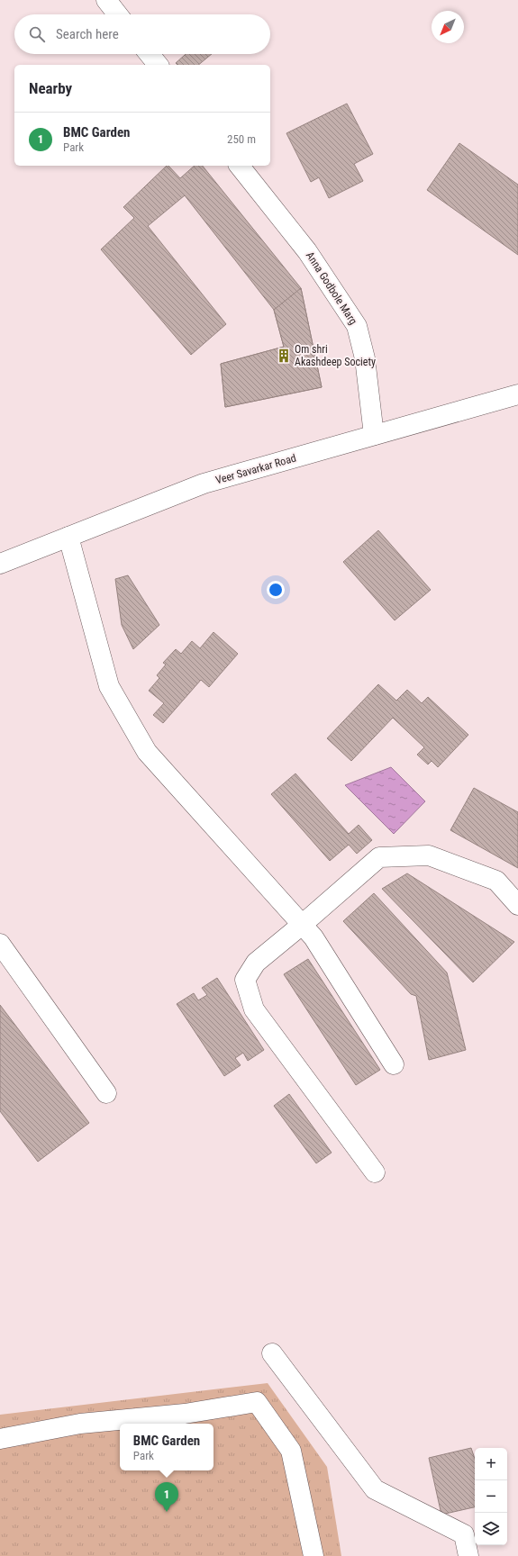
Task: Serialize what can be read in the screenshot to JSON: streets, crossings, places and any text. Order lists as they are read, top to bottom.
{
  "streets": {
    "street": ["Anna Godbole Marg", "Veer Savarkar Road"]
  },
  "crossings": [
    ["Anna Godbole Marg", "Veer Savarkar Road"]
  ],
  "places": {
    "building": ["Om shri Akashdeep Society"]
  },
  "north": "bottom left",
  "page": {
    "search": "Search here",
    "heading": "Nearby",
    "list": [
      {
        "mark": "1",
        "name": "BMC Garden",
        "note": "Park",
        "value": "250 m"
      }
    ],
    "popup": ["BMC Garden", "Park"],
    "map_buttons": ["+", "−"],
    "pins": "1"
  }
}
